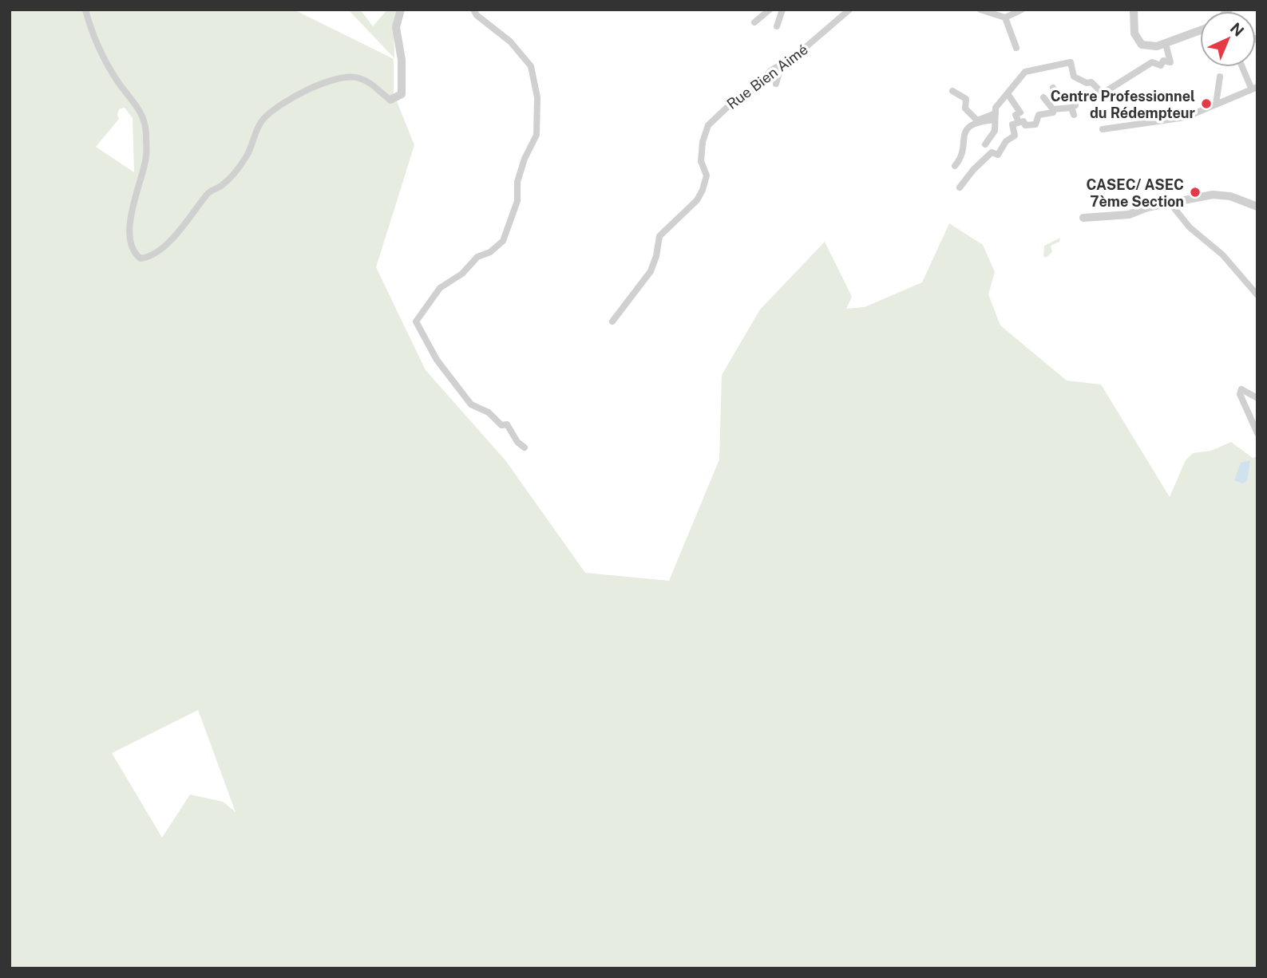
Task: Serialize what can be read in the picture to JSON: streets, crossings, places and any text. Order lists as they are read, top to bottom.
{
  "streets": {
    "street": ["Rue Bien Aimé"]
  },
  "places": ["Centre Professionnel du Rédempteur", "CASEC/ ASEC 7ème Section"],
  "north": "top right"
}
